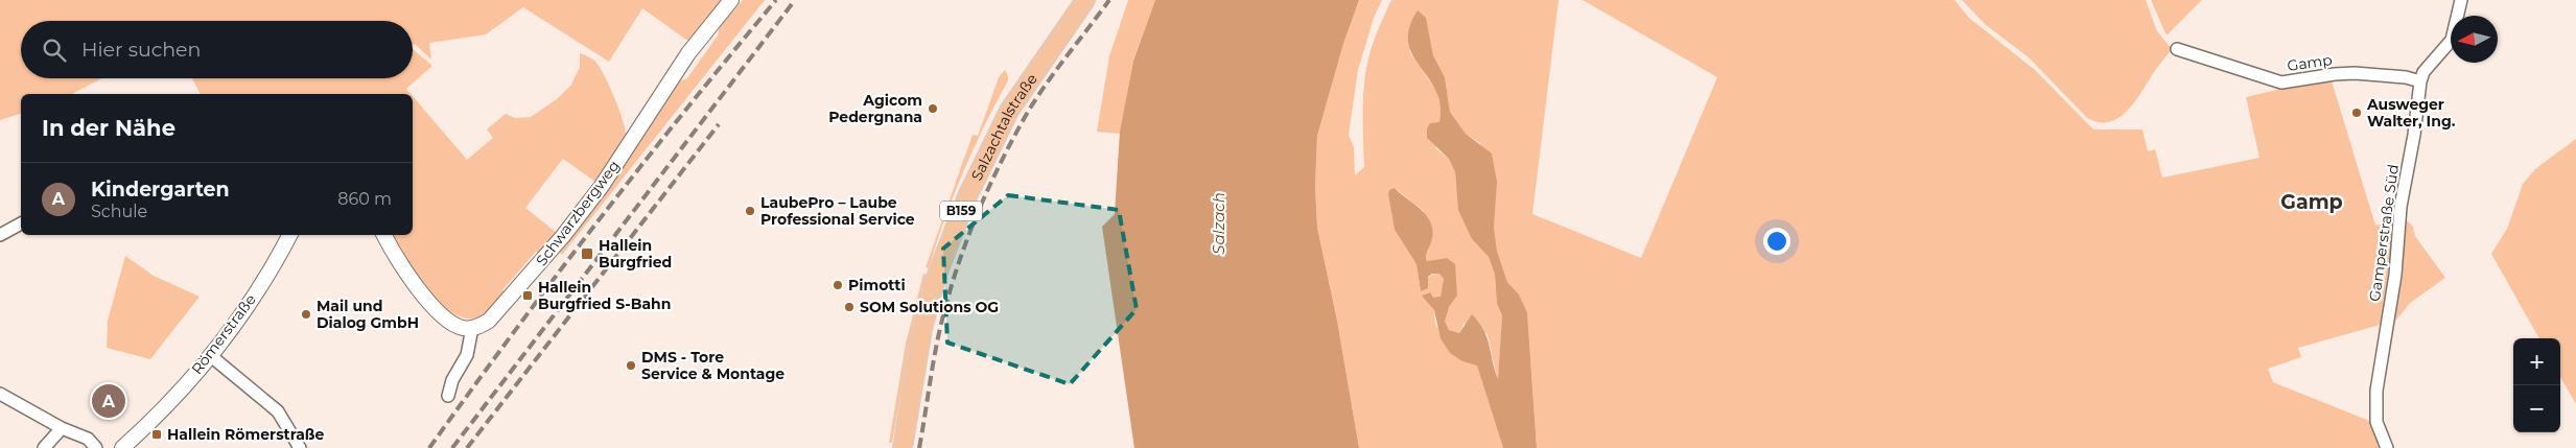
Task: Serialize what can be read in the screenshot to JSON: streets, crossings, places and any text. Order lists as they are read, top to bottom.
{
  "streets": {
    "main road": ["Salzachtalstraße", "B159"],
    "street": [
      "Gamp",
      "Schwarzbergweg",
      "Gamperstraße Süd",
      "Römerstraße"
    ]
  },
  "crossings": [
    ["Gamp", "Gamperstraße Süd"]
  ],
  "districts": ["Gamp"],
  "water": ["Salzach"],
  "places": {
    "other": [
      "Agicom Pedergnana",
      "Ausweger Walter, Ing.",
      "LaubePro – Laube Professional Service",
      "Pimotti",
      "SOM Solutions OG",
      "Mail und Dialog GmbH",
      "DMS - Tore Service & Montage"
    ],
    "transit": ["Hallein Burgfried", "Hallein Burgfried S-Bahn", "Hallein Römerstraße"]
  },
  "north": "left",
  "page": {
    "search": "Hier suchen",
    "heading": "In der Nähe",
    "list": [
      {
        "mark": "A",
        "name": "Kindergarten",
        "note": "Schule",
        "value": "860 m"
      }
    ],
    "map_buttons": ["+", "−"],
    "pins": "A"
  }
}
